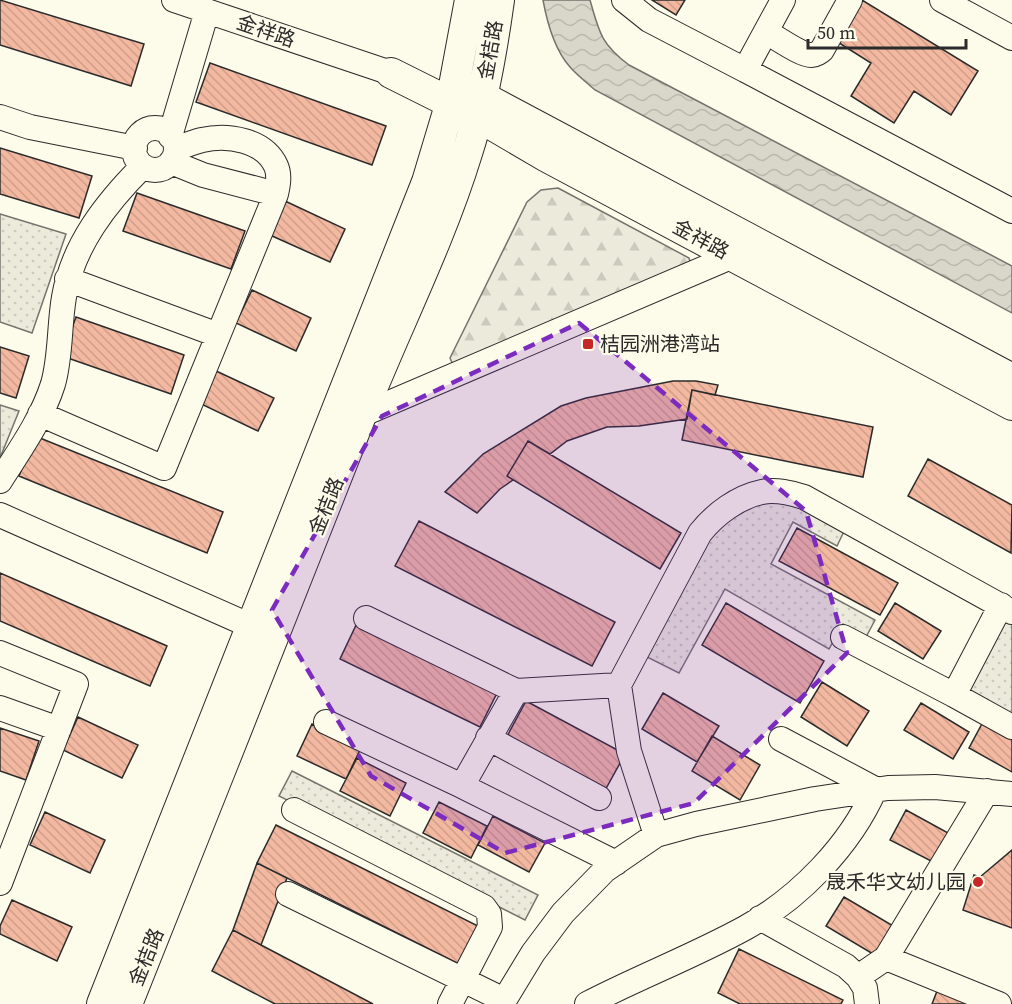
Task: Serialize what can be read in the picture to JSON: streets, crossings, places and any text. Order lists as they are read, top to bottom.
{
  "streets": {
    "main road": ["金祥路", "金桔路"]
  },
  "crossings": [
    ["金祥路", "金桔路"]
  ],
  "places": {
    "transit": ["桔园洲港湾站"],
    "other": ["晟禾华文幼儿园"]
  },
  "scale_bar": "50 m"
}
